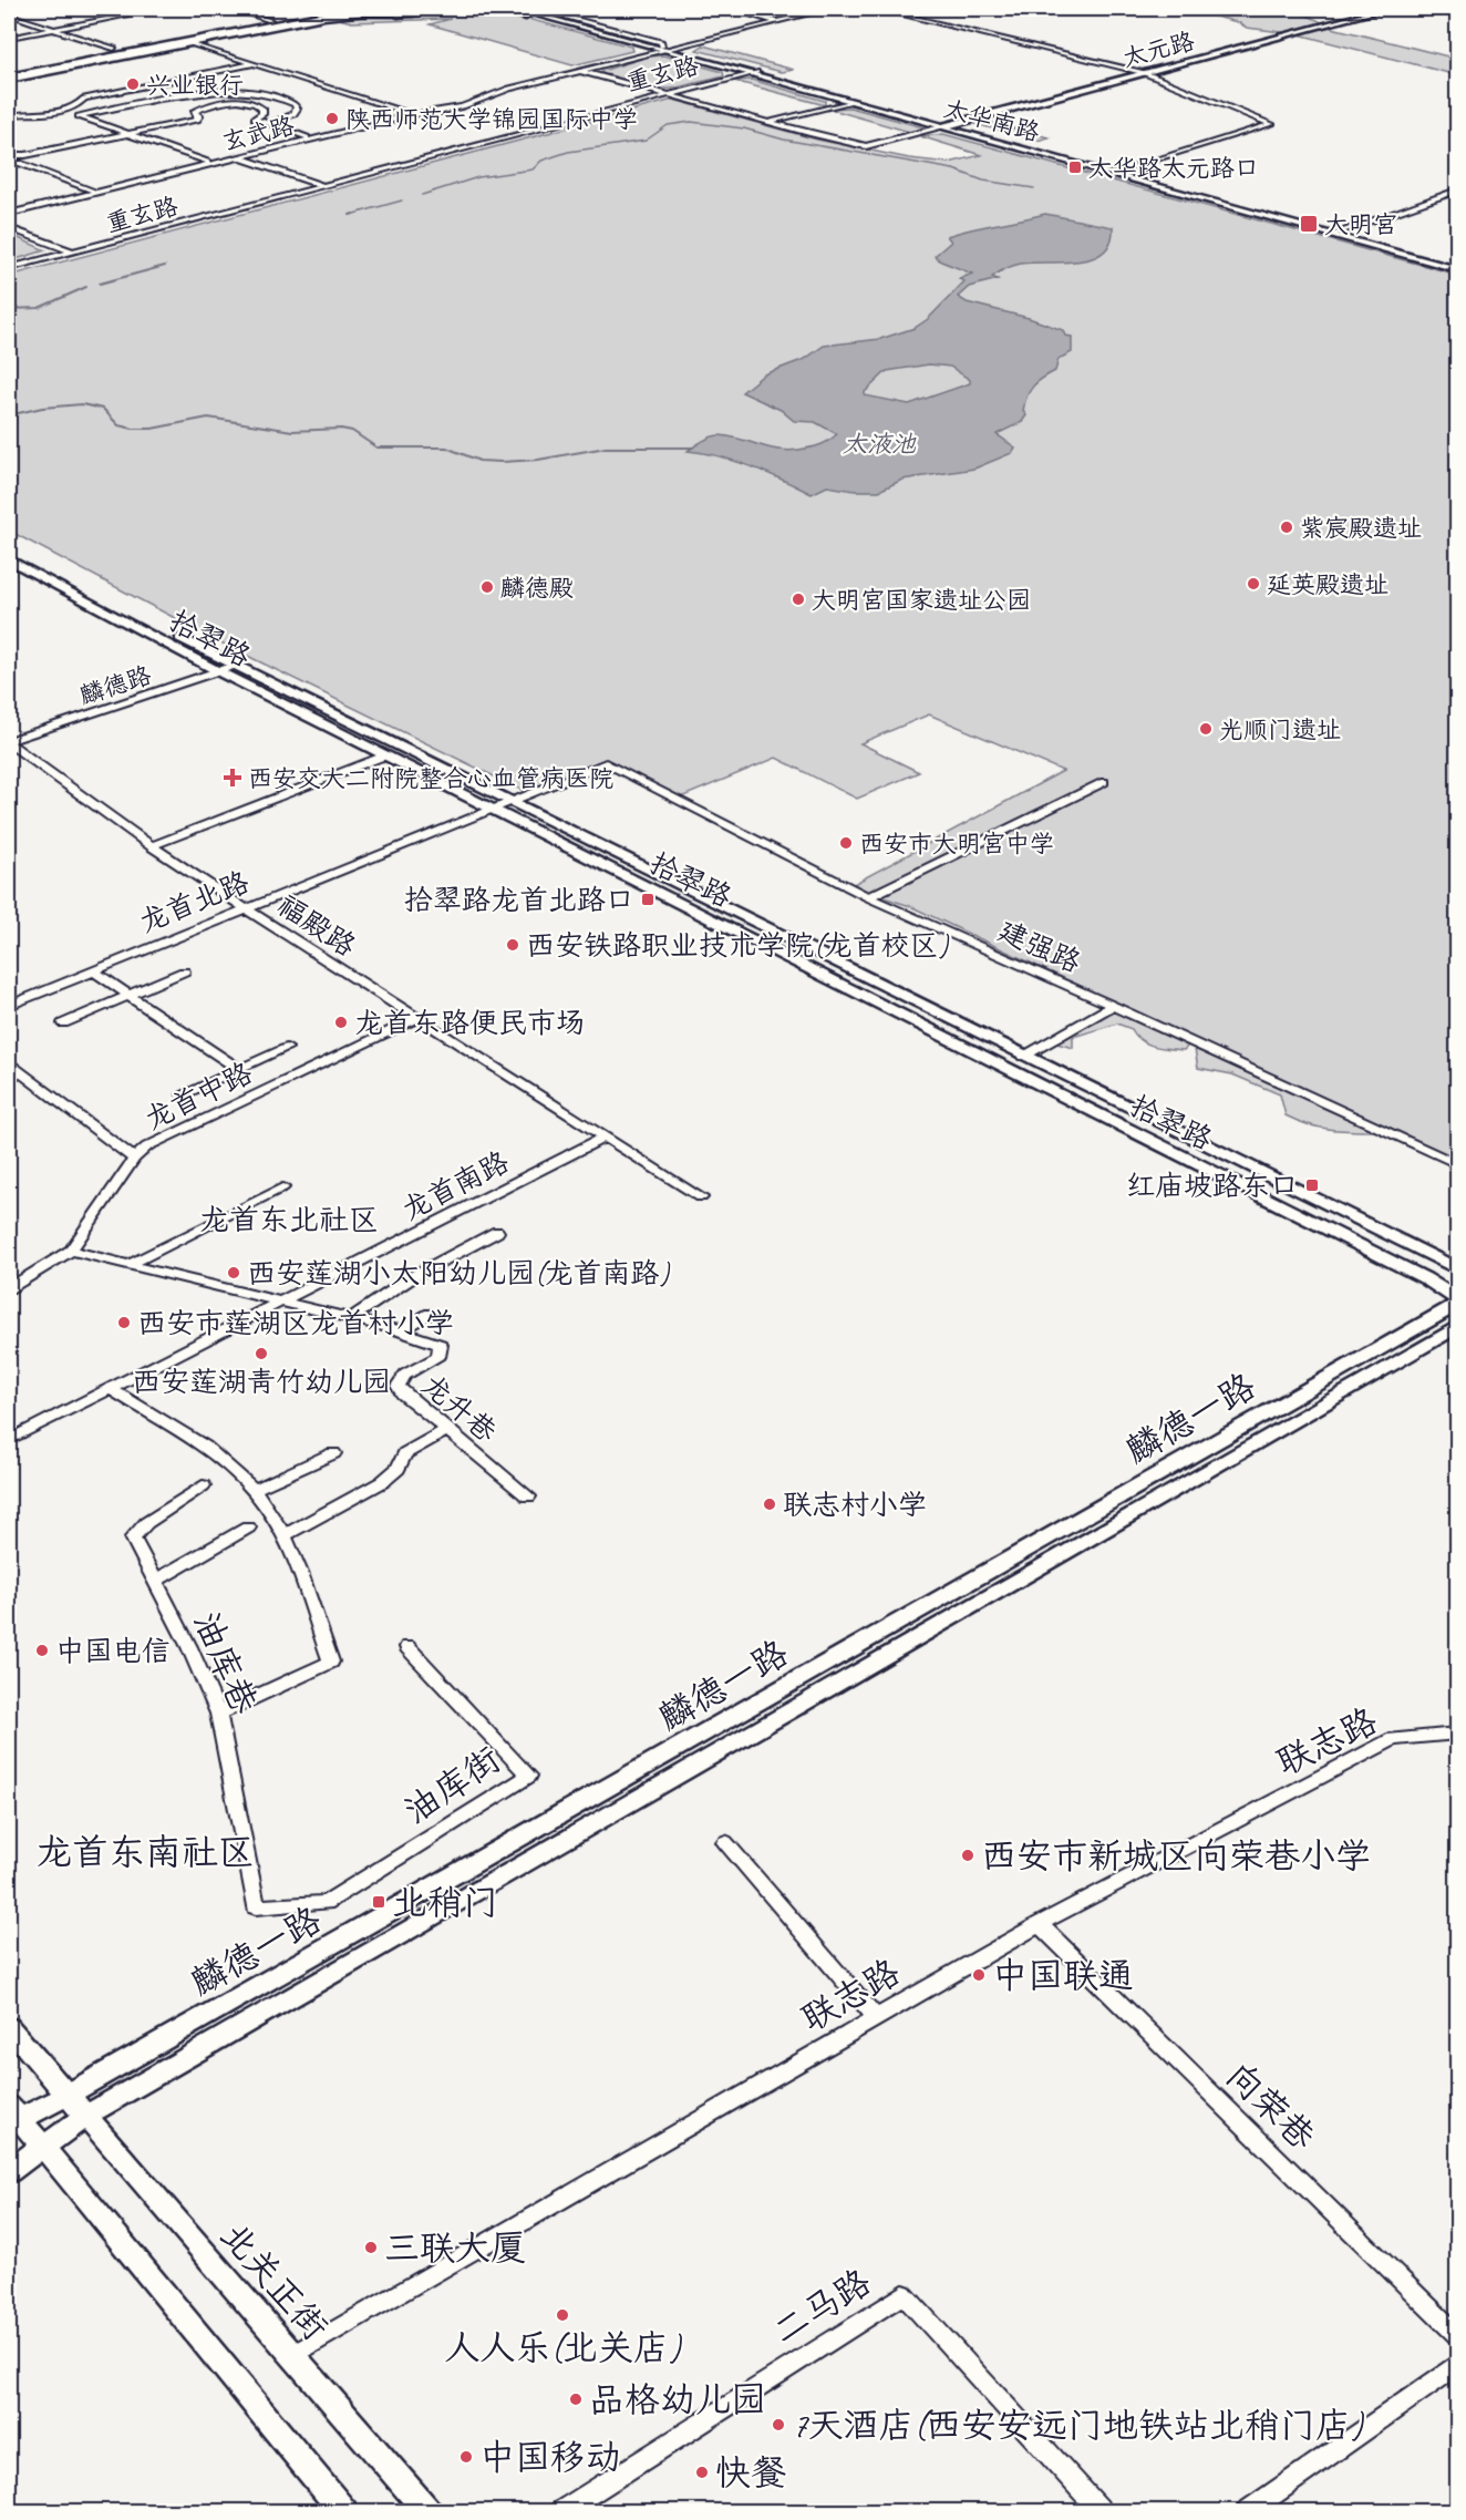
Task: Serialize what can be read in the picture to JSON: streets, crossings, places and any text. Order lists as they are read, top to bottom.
{
  "streets": {
    "main road": [
      "太元路",
      "太华南路",
      "拾翠路",
      "麟德一路",
      "北关正街"
    ],
    "street": [
      "重玄路",
      "玄武路",
      "麟德路",
      "龙首北路",
      "福殿路",
      "建强路",
      "龙首中路",
      "龙首南路",
      "龙升巷",
      "油库巷",
      "联志路",
      "油库街",
      "向荣巷",
      "二马路"
    ]
  },
  "crossings": [
    ["太元路", "太华南路"],
    ["重玄路", "太华南路"],
    ["太华南路", "玄武路"],
    ["拾翠路", "麟德路"],
    ["拾翠路", "龙首北路"],
    ["麟德路", "福殿路"],
    ["龙首北路", "福殿路"],
    ["龙首北路", "建强路"],
    ["福殿路", "龙首中路"],
    ["福殿路", "龙首南路"],
    ["龙首中路", "龙升巷"],
    ["龙首南路", "龙升巷"],
    ["麟德一路", "北关正街"],
    ["油库巷", "油库街"],
    ["联志路", "向荣巷"],
    ["联志路", "北关正街"]
  ],
  "districts": ["龙首东北社区", "龙首东南社区"],
  "water": ["太液池"],
  "places": {
    "other": [
      "兴业银行",
      "陕西师范大学锦园国际中学",
      "紫宸殿遗址",
      "延英殿遗址",
      "麟德殿",
      "大明宫国家遗址公园",
      "光顺门遗址",
      "西安市大明宫中学",
      "西安铁路职业技术学院(龙首校区)",
      "龙首东路便民市场",
      "西安莲湖小太阳幼儿园(龙首南路)",
      "西安市莲湖区龙首村小学",
      "西安莲湖青竹幼儿园",
      "联志村小学",
      "中国电信",
      "西安市新城区向荣巷小学",
      "中国联通",
      "三联大厦",
      "人人乐(北关店)",
      "品格幼儿园",
      "7天酒店(西安安远门地铁站北稍门店)",
      "中国移动",
      "快餐"
    ],
    "transit": [
      "太华路太元路口",
      "大明宫",
      "拾翠路龙首北路口",
      "红庙坡路东口",
      "北稍门"
    ],
    "health": ["西安交大二附院整合心血管病医院"]
  }
}
